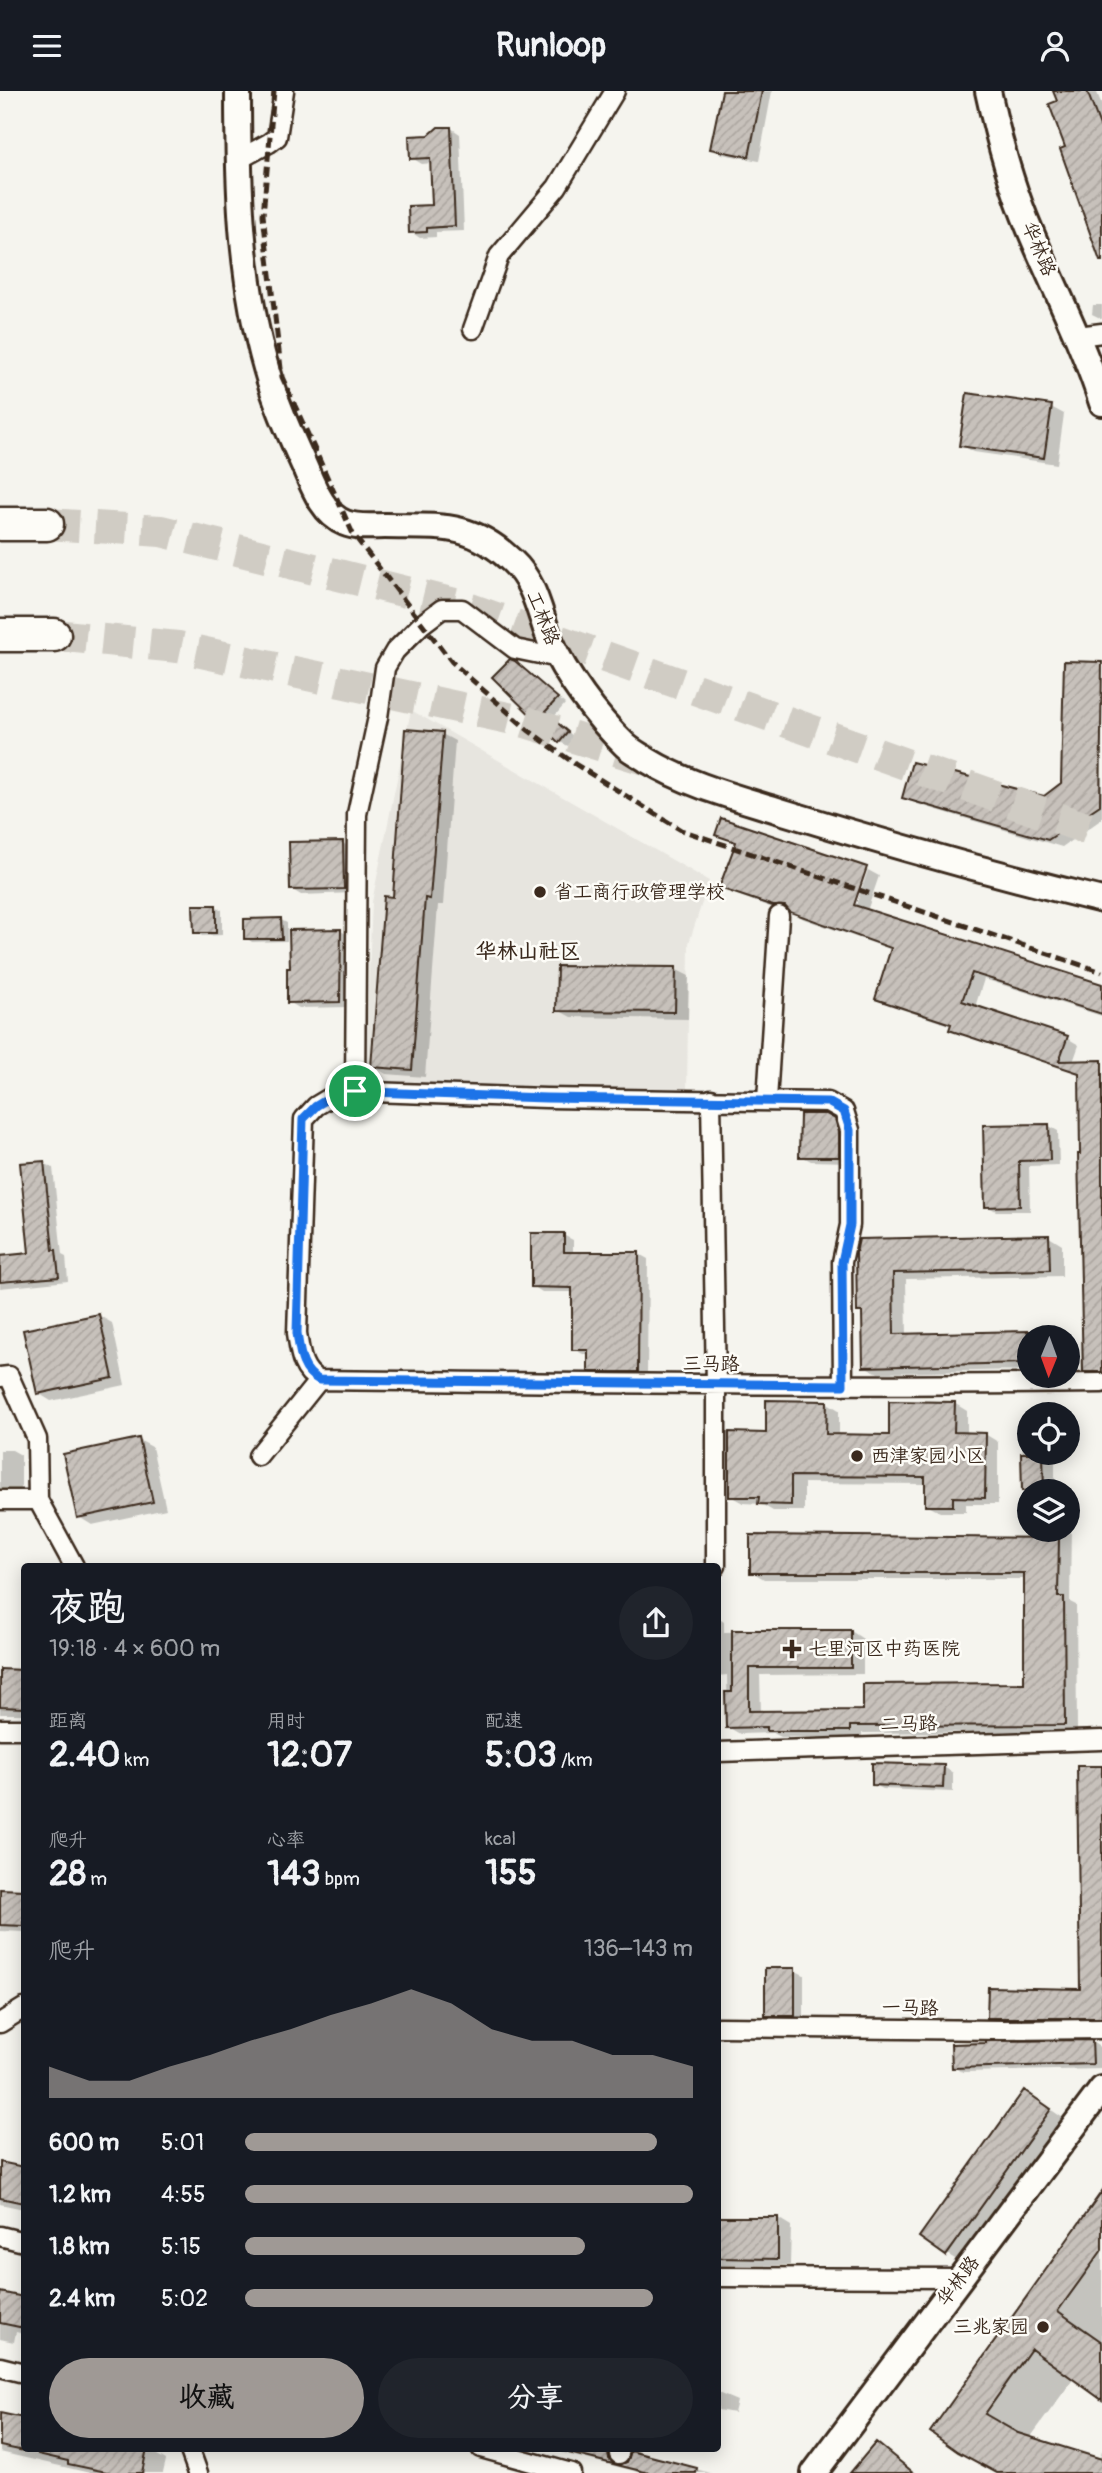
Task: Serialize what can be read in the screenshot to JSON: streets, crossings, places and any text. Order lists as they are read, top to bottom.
{
  "streets": {
    "street": [
      "华林路",
      "工林路",
      "三马路",
      "二马路",
      "一马路"
    ]
  },
  "districts": ["华林山社区"],
  "places": {
    "other": ["省工商行政管理学校", "西津家园小区", "三兆家园"],
    "health": ["七里河区中药医院"]
  },
  "north": "bottom",
  "page": {
    "header": "Runloop",
    "heading": ["夜跑", "19:18 · 4 × 600 m"],
    "stats": [
      ["距离", "2.40 km"],
      ["用时", "12:07"],
      ["配速", "5:03 /km"],
      ["爬升", "28 m"],
      ["心率", "143 bpm"],
      ["kcal", "155"]
    ],
    "chart": ["爬升", "136–143 m"],
    "list": [
      {
        "name": "600 m",
        "note": "5:01"
      },
      {
        "name": "1.2 km",
        "note": "4:55"
      },
      {
        "name": "1.8 km",
        "note": "5:15"
      },
      {
        "name": "2.4 km",
        "note": "5:02"
      }
    ],
    "buttons": ["收藏", "分享"]
  }
}
